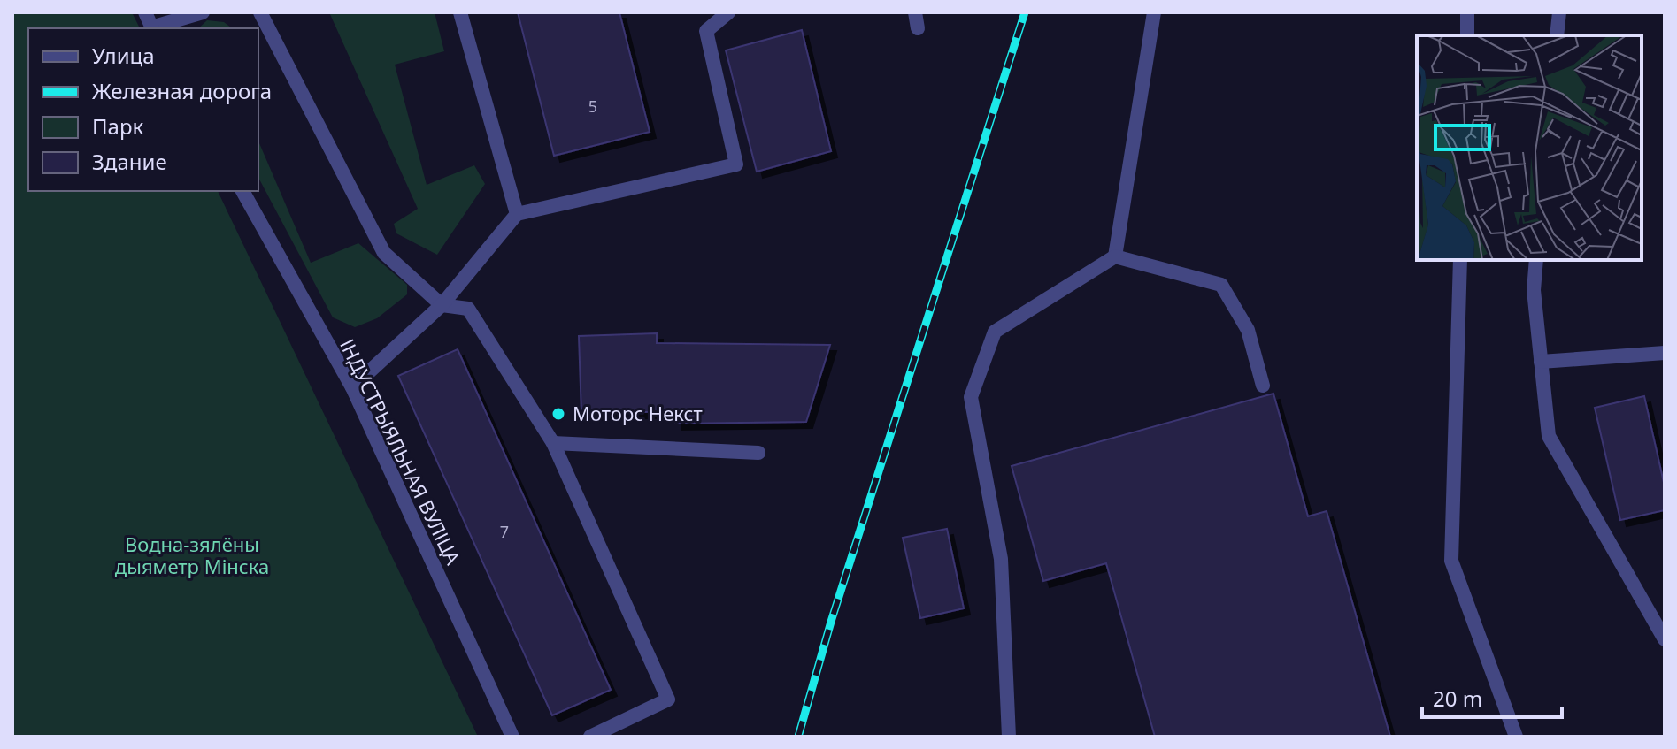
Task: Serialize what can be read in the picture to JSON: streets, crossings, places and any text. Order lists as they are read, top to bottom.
{
  "streets": {
    "street": ["ІНДУСТРЫЯЛЬНАЯ ВУЛІЦА"]
  },
  "parks": ["Водна-зялёны дыяметр Мінска"],
  "places": ["Моторс Некст"],
  "house_numbers": ["5", "7"],
  "legend": [
    "Улица",
    "Железная дорога",
    "Парк",
    "Здание"
  ],
  "scale_bar": "20 m"
}
